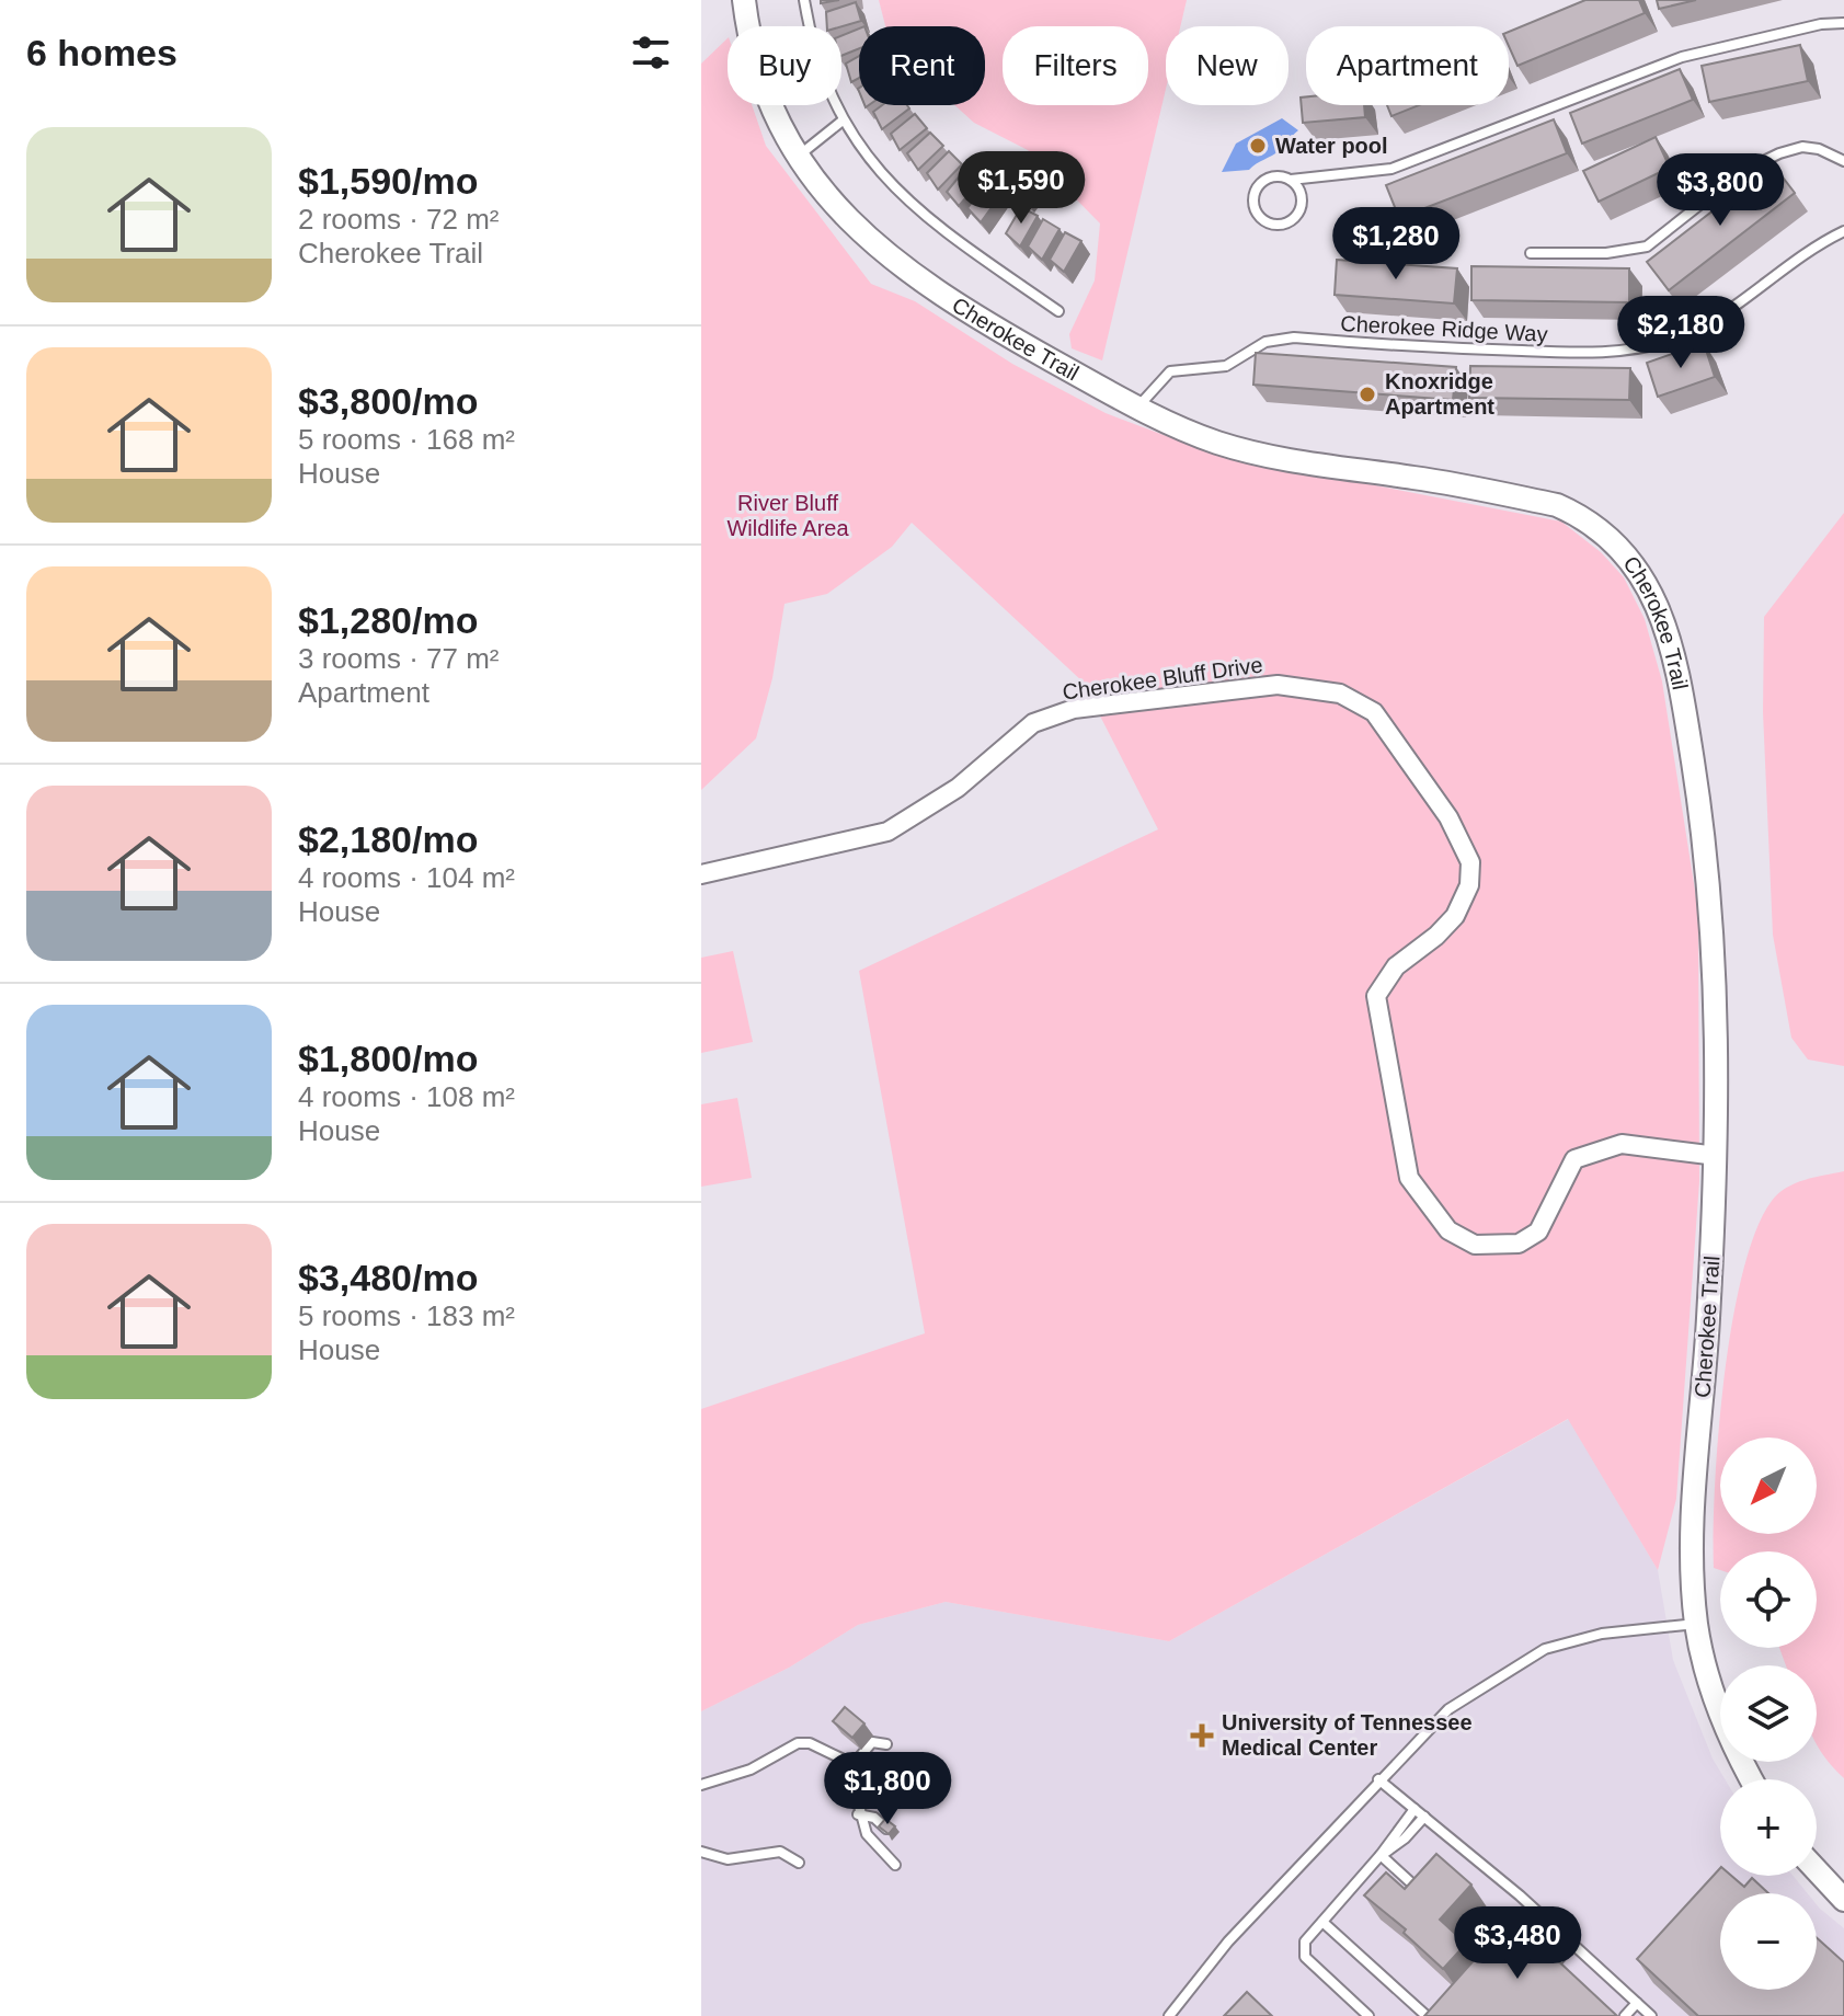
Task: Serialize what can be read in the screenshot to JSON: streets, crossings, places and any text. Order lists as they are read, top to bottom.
{
  "streets": {
    "street": ["Cherokee Trail", "Cherokee Bluff Drive"],
    "lane": ["Cherokee Ridge Way"]
  },
  "crossings": [
    ["Cherokee Ridge Way", "Cherokee Trail"],
    ["Cherokee Trail", "Cherokee Bluff Drive"]
  ],
  "parks": ["River Bluff Wildlife Area"],
  "places": {
    "other": ["Water pool", "Knoxridge Apartment"],
    "health": ["University of Tennessee Medical Center"]
  },
  "north": "bottom left",
  "page": {
    "heading": "6 homes",
    "chip": [
      "Buy",
      "Rent",
      "Filters",
      "New",
      "Apartment"
    ],
    "list": [
      {
        "name": "$1,590/mo",
        "note": "2 rooms · 72 m² · Cherokee Trail"
      },
      {
        "name": "$3,800/mo",
        "note": "5 rooms · 168 m² · House"
      },
      {
        "name": "$1,280/mo",
        "note": "3 rooms · 77 m² · Apartment"
      },
      {
        "name": "$2,180/mo",
        "note": "4 rooms · 104 m² · House"
      },
      {
        "name": "$1,800/mo",
        "note": "4 rooms · 108 m² · House"
      },
      {
        "name": "$3,480/mo",
        "note": "5 rooms · 183 m² · House"
      }
    ],
    "price": [
      "$1,590",
      "$3,800",
      "$1,280",
      "$2,180",
      "$1,800",
      "$3,480"
    ],
    "map_buttons": ["+", "−"]
  }
}
